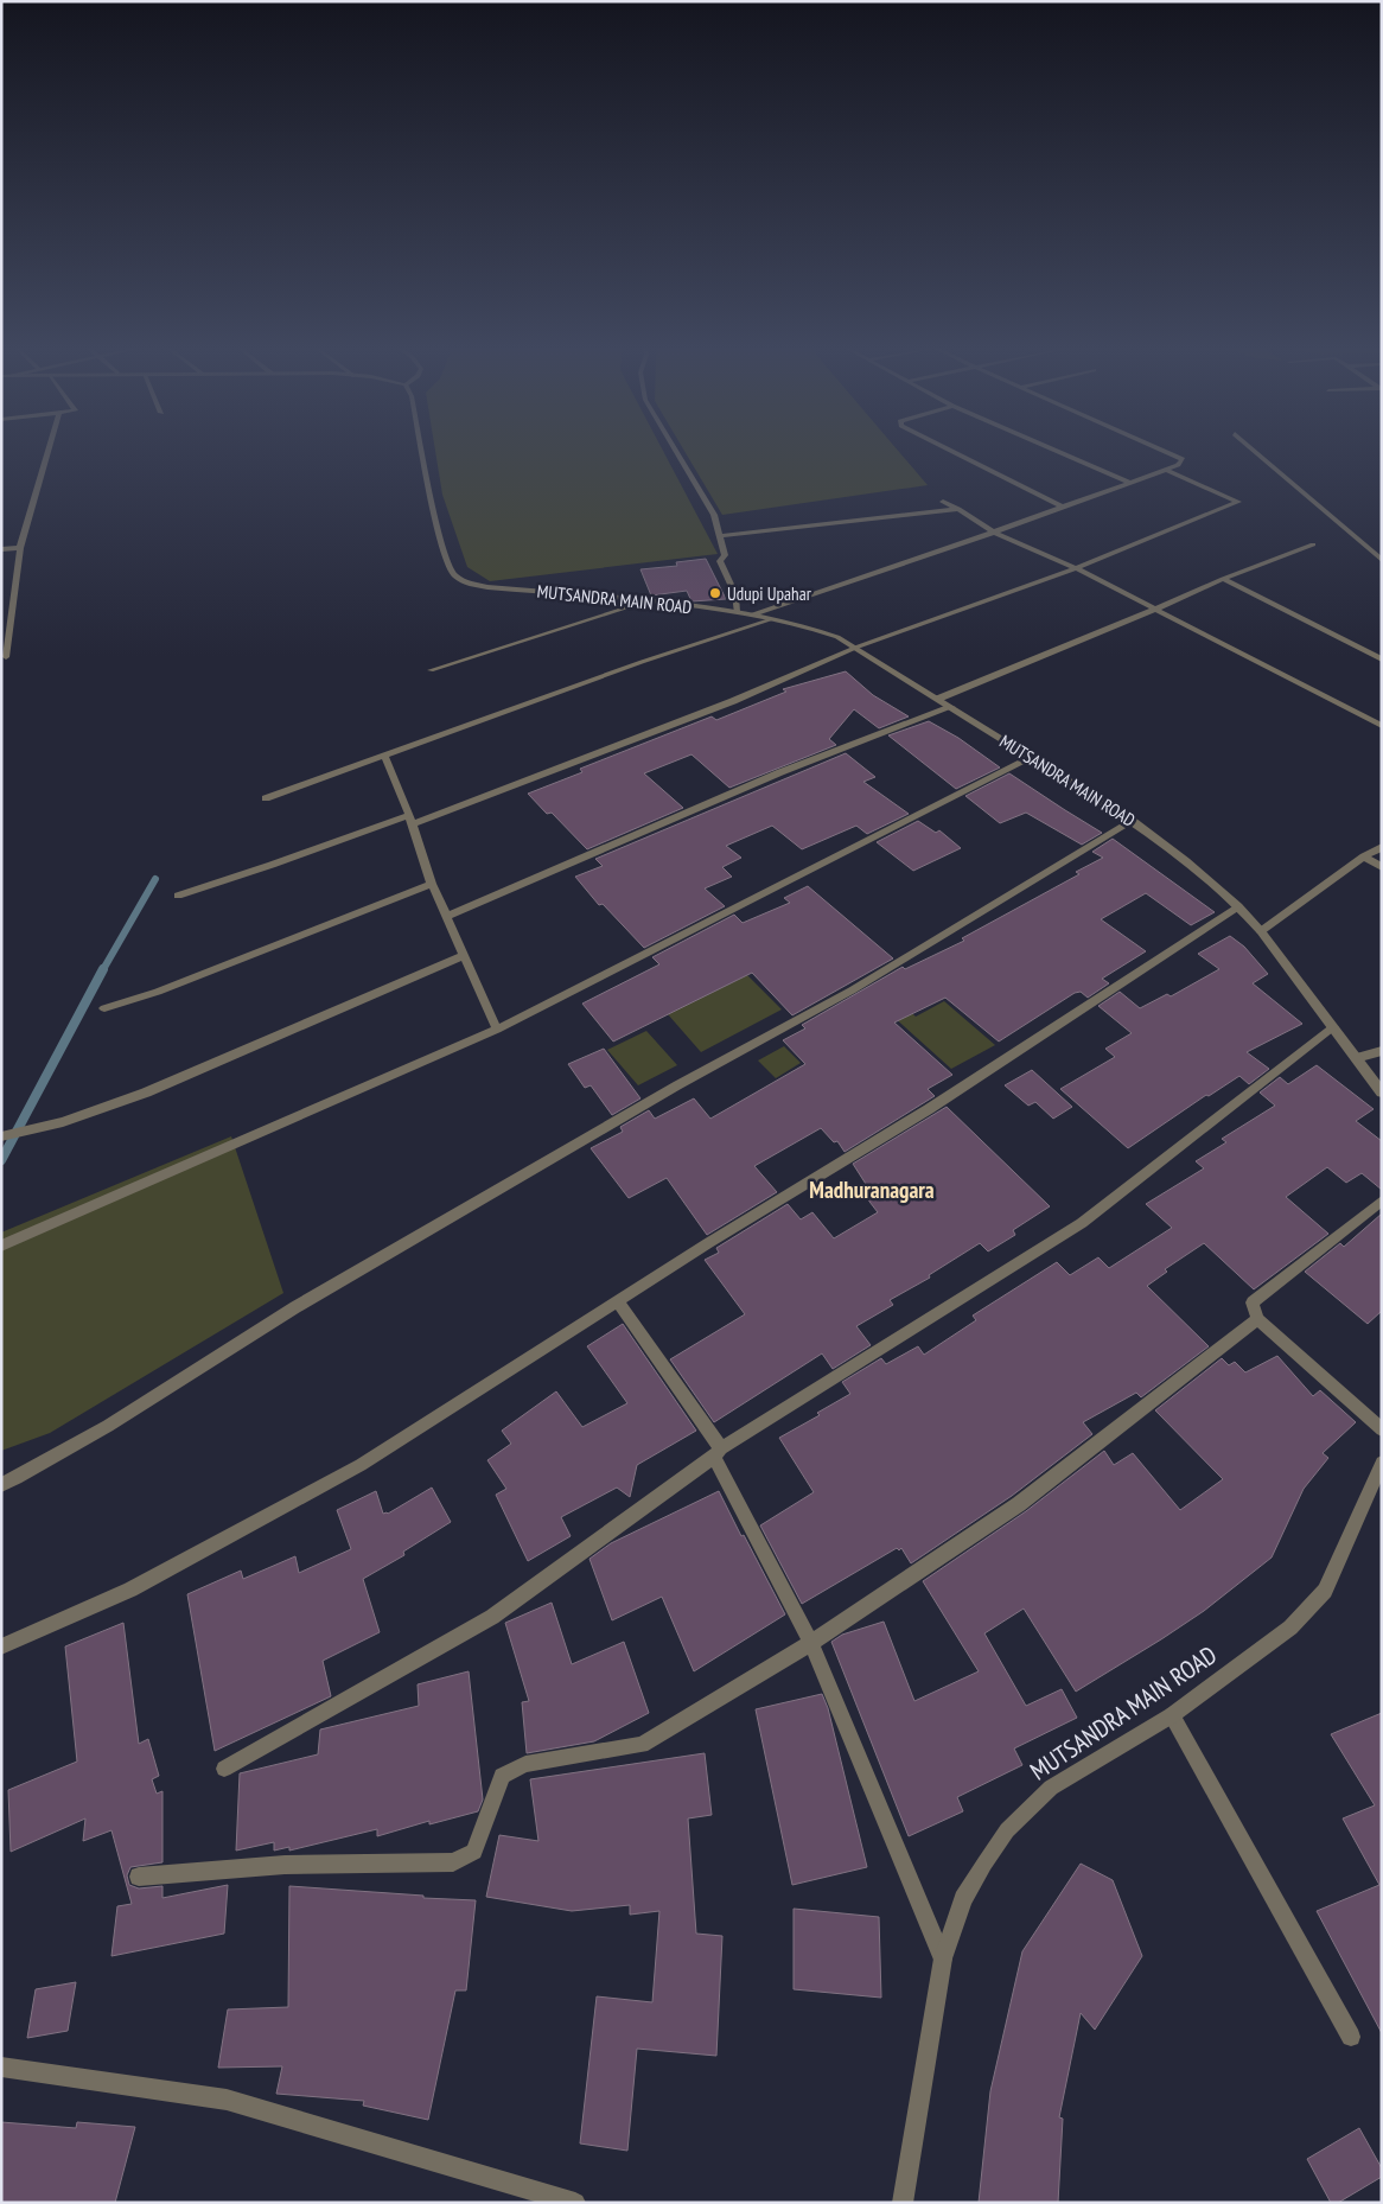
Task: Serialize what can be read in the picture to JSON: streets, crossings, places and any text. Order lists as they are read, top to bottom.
{
  "streets": {
    "street": ["MUTSANDRA MAIN ROAD"]
  },
  "districts": ["Madhuranagara"],
  "places": ["Udupi Upahar"]
}
